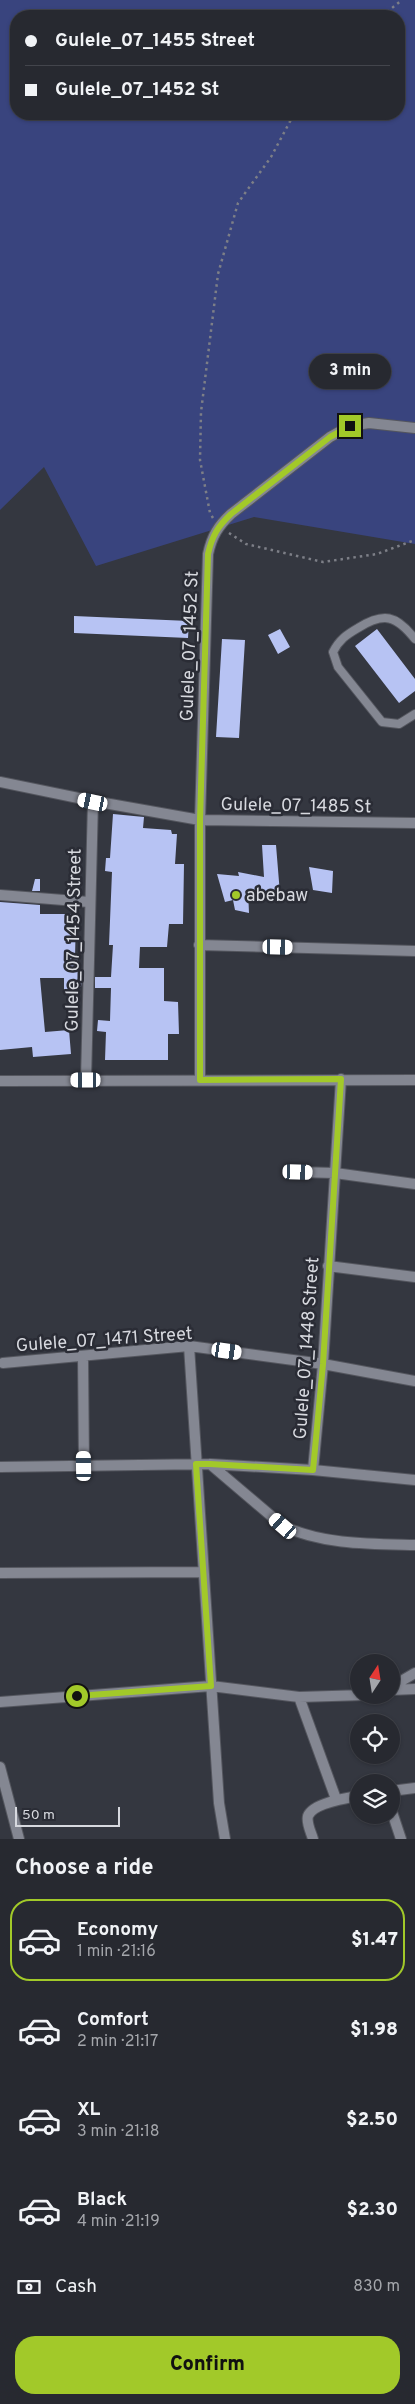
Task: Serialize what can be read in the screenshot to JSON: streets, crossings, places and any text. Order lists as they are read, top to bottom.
{
  "streets": {
    "street": [
      "Gulele_07_1452 St",
      "Gulele_07_1485 St",
      "Gulele_07_1454 Street",
      "Gulele_07_1471 Street",
      "Gulele_07_1448 Street"
    ]
  },
  "crossings": [
    ["Gulele_07_1452 St", "Gulele_07_1485 St"],
    ["Gulele_07_1485 St", "Gulele_07_1454 Street"],
    ["Gulele_07_1471 Street", "Gulele_07_1448 Street"]
  ],
  "places": ["abebaw"],
  "scale_bar": "50 m",
  "north": "top",
  "page": {
    "banner": ["Gulele_07_1455 Street", "Gulele_07_1452 St"],
    "bubble": "3 min",
    "scale": "50 m",
    "heading": "Choose a ride",
    "list": [
      {
        "name": "Economy",
        "note": "1 min · 21:16",
        "value": "$1.47"
      },
      {
        "name": "Comfort",
        "note": "2 min · 21:17",
        "value": "$1.98"
      },
      {
        "name": "XL",
        "note": "3 min · 21:18",
        "value": "$2.50"
      },
      {
        "name": "Black",
        "note": "4 min · 21:19",
        "value": "$2.30"
      }
    ],
    "pay": ["Cash", "830 m"],
    "buttons": "Confirm"
  }
}
